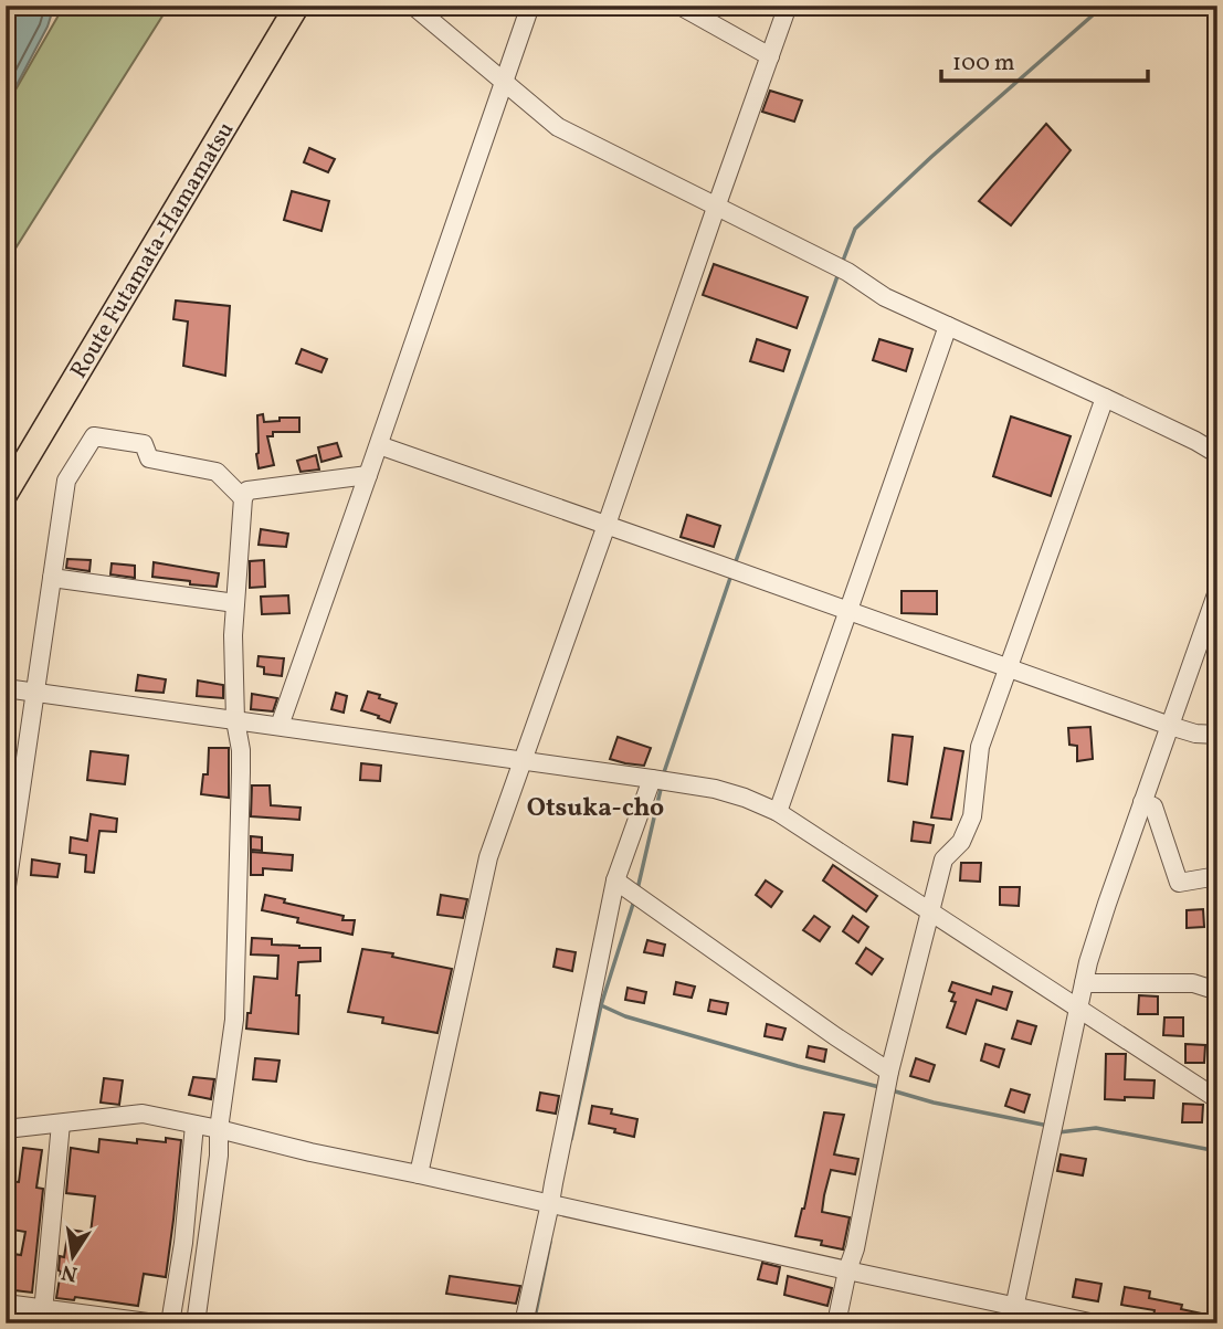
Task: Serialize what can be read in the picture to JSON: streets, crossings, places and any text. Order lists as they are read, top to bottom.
{
  "streets": {
    "main road": ["Route Futamata-Hamamatsu"]
  },
  "districts": ["Otsuka-cho"],
  "scale_bar": "100 m",
  "north": "bottom"
}
